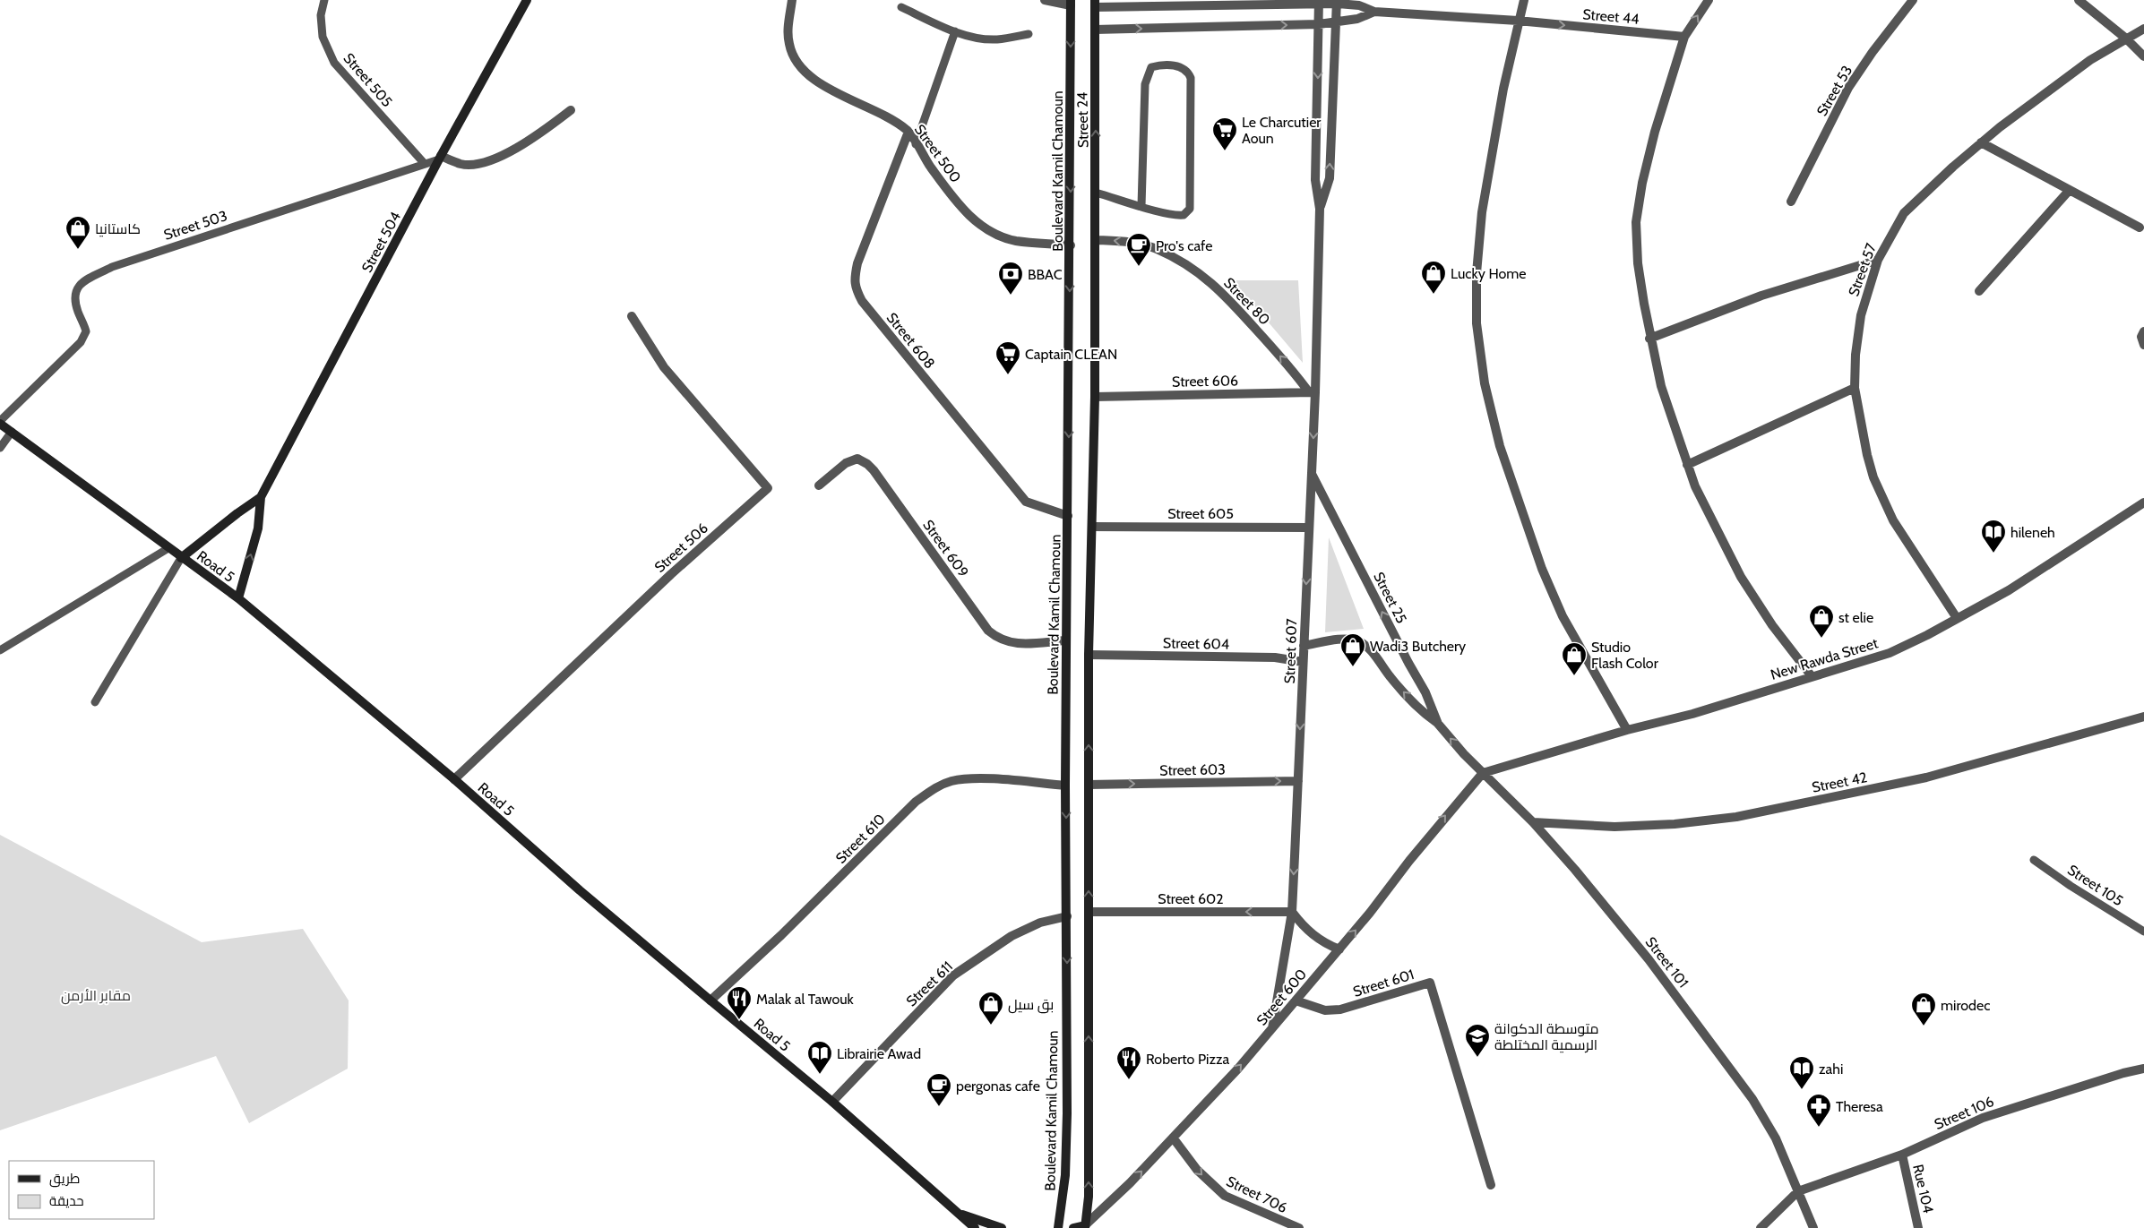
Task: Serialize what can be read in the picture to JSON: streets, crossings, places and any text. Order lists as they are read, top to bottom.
{
  "streets": {
    "main road": [
      "Street 24",
      "Boulevard Kamil Chamoun",
      "Street 504",
      "Road 5"
    ],
    "street": [
      "Street 44",
      "Street 53",
      "Street 500",
      "Street 57",
      "Street 80",
      "Street 608",
      "Street 606",
      "Street 605",
      "Street 506",
      "Street 609",
      "Street 25",
      "Street 604",
      "Street 607",
      "New Rawda Street",
      "Street 603",
      "Street 42",
      "Street 610",
      "Street 602",
      "Street 101",
      "Street 601",
      "Street 611",
      "Street 600",
      "Street 106",
      "Rue 104",
      "Street 706"
    ],
    "lane": ["Street 505", "Street 503", "Street 105"]
  },
  "crossings": [
    ["Street 505", "Street 503"],
    ["Street 24", "Street 80"],
    ["Street 500", "Boulevard Kamil Chamoun"],
    ["Street 500", "Street 608"],
    ["Boulevard Kamil Chamoun", "Street 608"],
    ["Boulevard Kamil Chamoun", "Street 609"],
    ["Boulevard Kamil Chamoun", "Street 610"],
    ["Boulevard Kamil Chamoun", "Street 611"],
    ["Street 503", "Street 504"],
    ["Street 503", "Road 5"],
    ["Street 504", "Road 5"],
    ["Street 57", "New Rawda Street"],
    ["Street 80", "Street 606"],
    ["Street 80", "Street 607"],
    ["Street 606", "Street 607"],
    ["Street 605", "Street 607"],
    ["Street 506", "Road 5"],
    ["Road 5", "Street 610"],
    ["Road 5", "Street 611"],
    ["Street 25", "Street 607"],
    ["Street 25", "New Rawda Street"],
    ["Street 25", "Street 101"],
    ["Street 25", "Street 600"],
    ["Street 604", "Street 607"],
    ["Street 607", "Street 603"],
    ["Street 607", "Street 602"],
    ["Street 607", "Street 600"],
    ["New Rawda Street", "Street 101"],
    ["New Rawda Street", "Street 600"],
    ["Street 42", "Street 101"],
    ["Street 101", "Street 600"],
    ["Street 101", "Street 106"],
    ["Street 601", "Street 600"],
    ["Street 600", "Street 706"],
    ["Street 106", "Rue 104"]
  ],
  "one_way": [
    "Street 44",
    "Street 24",
    "Street 80",
    "Street 25",
    "Street 607",
    "Street 603",
    "Street 602",
    "Street 600",
    "Street 706"
  ],
  "parks": ["مقابر الأرمن"],
  "places": {
    "supermarket": ["Le Charcutier Aoun", "Captain CLEAN"],
    "shop": [
      "كاستانيا",
      "Lucky Home",
      "st elie",
      "Wadi3 Butchery",
      "Studio Flash Color",
      "بق سيل",
      "mirodec"
    ],
    "cafe": ["Pro's cafe", "pergonas cafe"],
    "bank": ["BBAC"],
    "library": ["hileneh", "Librairie Awad", "zahi"],
    "restaurant": ["Malak al Tawouk", "Roberto Pizza"],
    "school or university": ["متوسطة الدكوانة الرسمية المختلطة"],
    "pharmacy": ["Theresa"]
  },
  "legend": ["طريق", "حديقة"]
}
